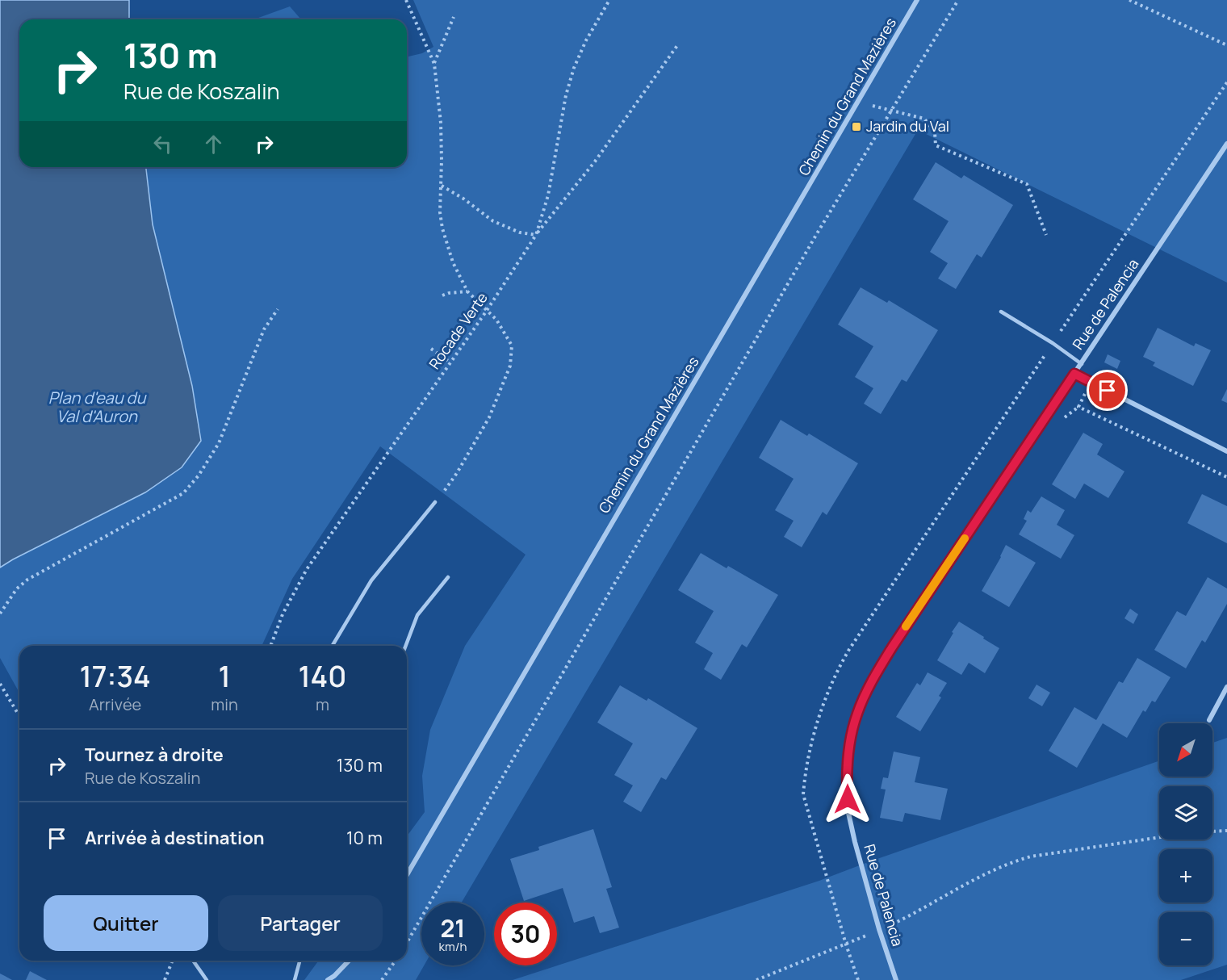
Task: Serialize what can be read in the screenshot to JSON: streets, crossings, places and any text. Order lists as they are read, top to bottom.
{
  "streets": {
    "street": ["Chemin du Grand Mazières", "Rue de Palencia"],
    "path": ["Rocade Verte"]
  },
  "water": ["Plan d'eau du Val d'Auron"],
  "places": {
    "transit": ["Jardin du Val"]
  },
  "north": "bottom left",
  "page": {
    "turn": ["130 m", "Rue de Koszalin"],
    "eta": [
      "17:34",
      "Arrivée",
      "1",
      "min",
      "140",
      "m"
    ],
    "map_buttons": ["+", "−"],
    "list": [
      {
        "name": "Tournez à droite",
        "note": "Rue de Koszalin",
        "value": "130 m"
      },
      {
        "name": "Arrivée à destination",
        "value": "10 m"
      }
    ],
    "buttons": ["Quitter", "Partager"],
    "speed": "21 km/h",
    "limit": "30"
  }
}
